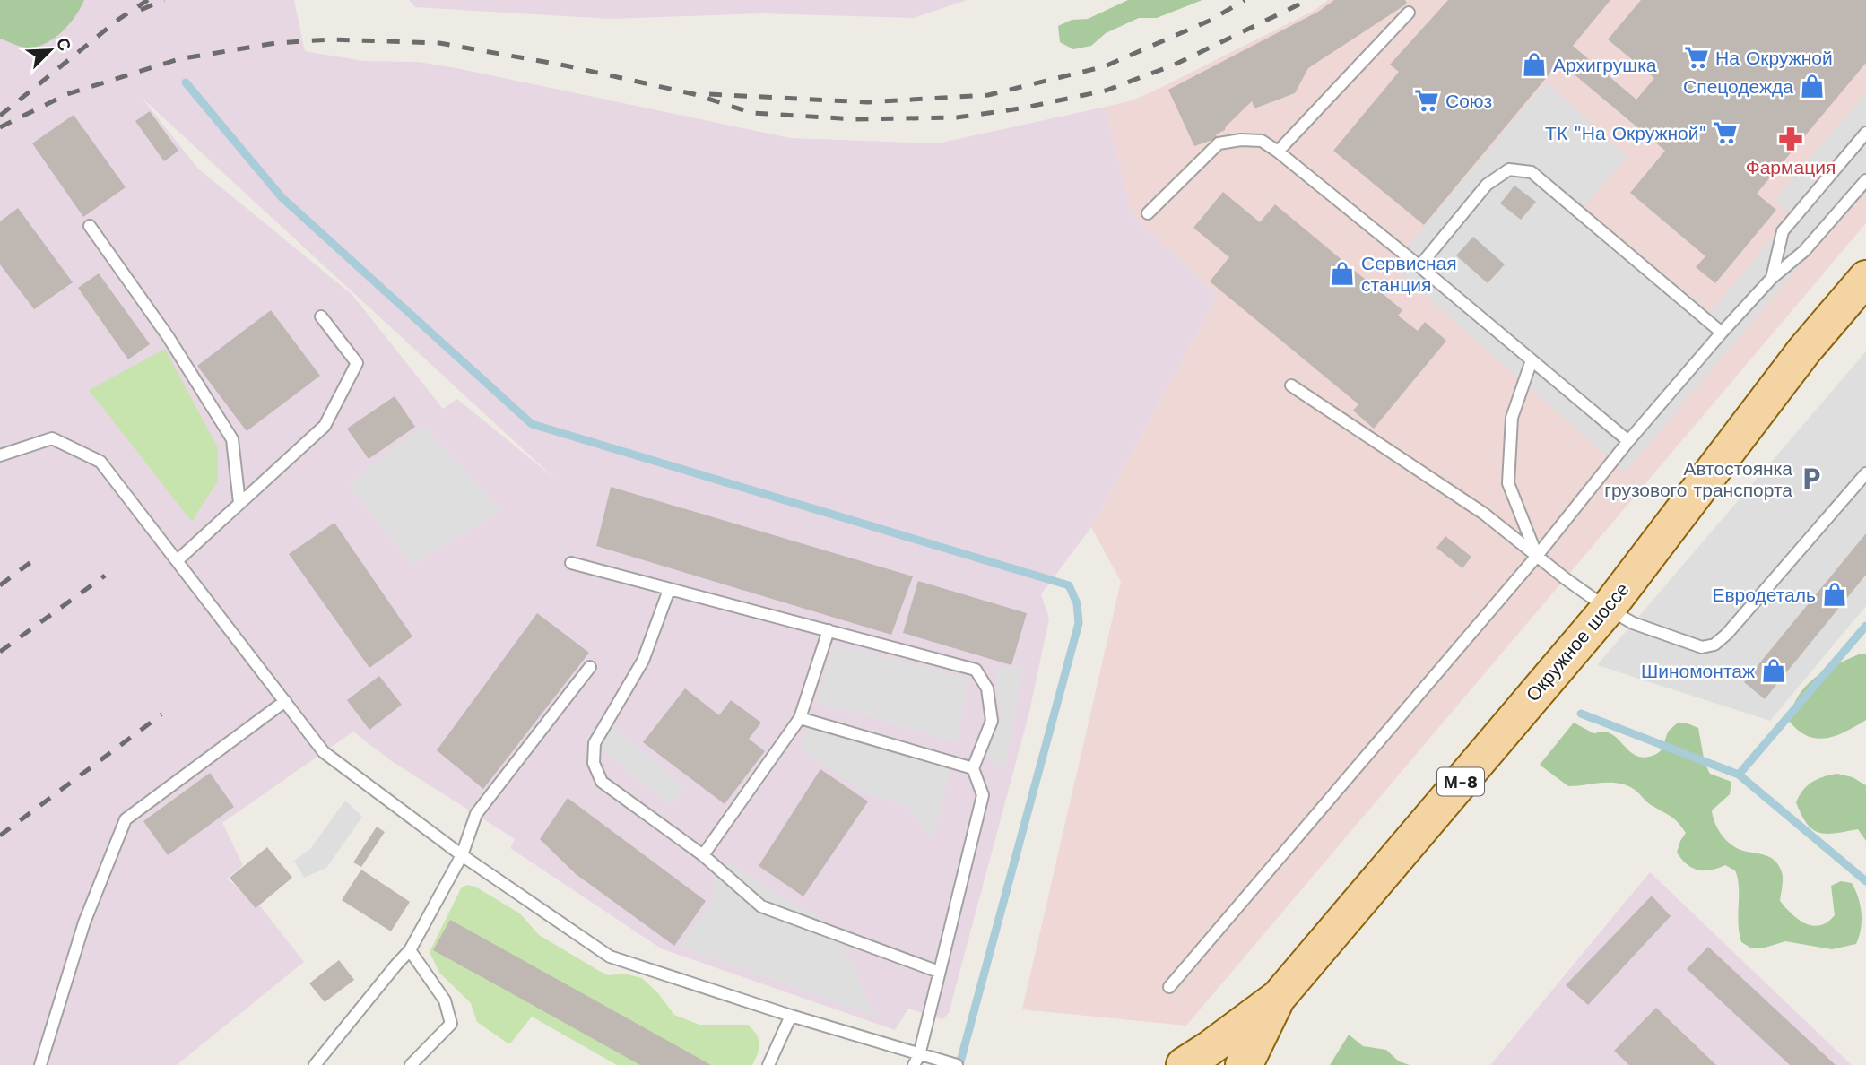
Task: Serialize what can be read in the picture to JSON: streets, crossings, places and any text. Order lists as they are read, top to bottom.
{
  "streets": {
    "main road": ["Окружное шоссе", "М-8"]
  },
  "places": {
    "supermarket": ["На Окружной", "Союз", "ТК \"На Окружной\""],
    "shop": [
      "Архигрушка",
      "Спецодежда",
      "Сервисная станция",
      "Евродеталь",
      "Шиномонтаж"
    ],
    "pharmacy": ["Фармация"],
    "parking": ["Автостоянка грузового транспорта"]
  },
  "north": "top right"
}
